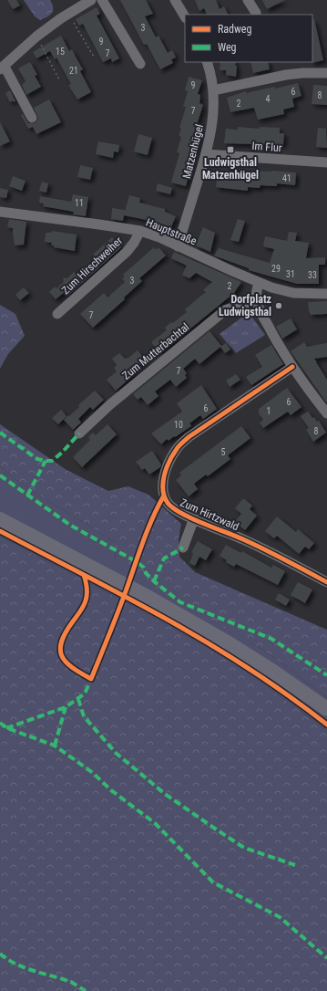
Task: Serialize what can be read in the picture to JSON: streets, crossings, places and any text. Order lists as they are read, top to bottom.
{
  "streets": {
    "street": [
      "Im Flur",
      "Matzenhügel",
      "Hauptstraße",
      "Zum Hirschweiher",
      "Zum Mutterbachtal",
      "Zum Hirtzwald"
    ]
  },
  "crossings": [
    ["Im Flur", "Matzenhügel"],
    ["Matzenhügel", "Hauptstraße"],
    ["Hauptstraße", "Zum Hirschweiher"]
  ],
  "places": {
    "transit": ["Ludwigsthal Matzenhügel"],
    "other": ["Dorfplatz Ludwigsthal"]
  },
  "house_numbers": [
    "3",
    "9",
    "15",
    "7",
    "21",
    "9",
    "6",
    "8",
    "4",
    "2",
    "7",
    "41",
    "11",
    "29",
    "31",
    "33",
    "3",
    "2",
    "7",
    "7",
    "6",
    "6",
    "1",
    "10",
    "8",
    "5"
  ],
  "legend": ["Radweg", "Weg"]
}
